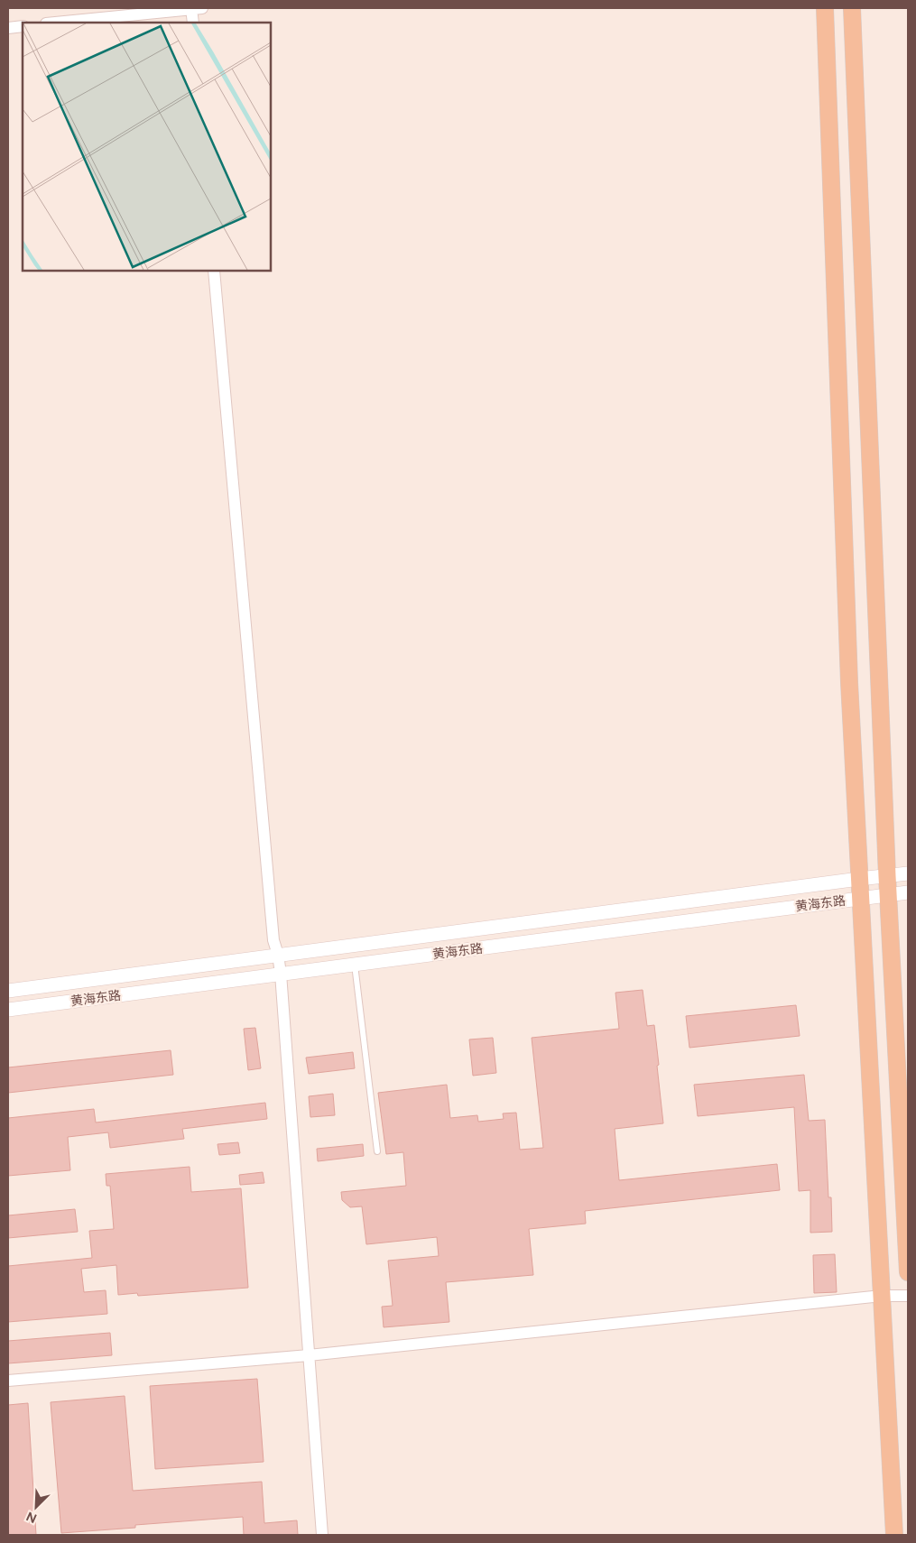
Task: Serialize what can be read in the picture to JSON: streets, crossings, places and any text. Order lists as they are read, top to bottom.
{
  "streets": {
    "street": ["黄海东路"]
  },
  "north": "bottom left"
}
